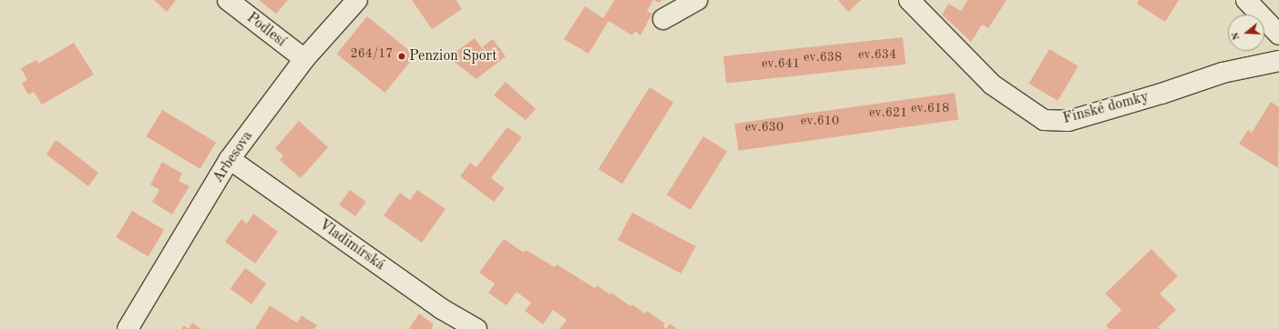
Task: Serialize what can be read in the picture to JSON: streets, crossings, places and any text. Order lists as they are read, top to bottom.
{
  "streets": {
    "street": [
      "Podlesí",
      "Finské domky",
      "Arbesova",
      "Vladimírská"
    ]
  },
  "crossings": [
    ["Podlesí", "Arbesova"],
    ["Arbesova", "Vladimírská"]
  ],
  "places": ["Penzion Sport"],
  "house_numbers": [
    "264/17",
    "ev.634",
    "ev.638",
    "ev.641",
    "ev.618",
    "ev.621",
    "ev.610",
    "ev.630"
  ],
  "north": "left"
}
